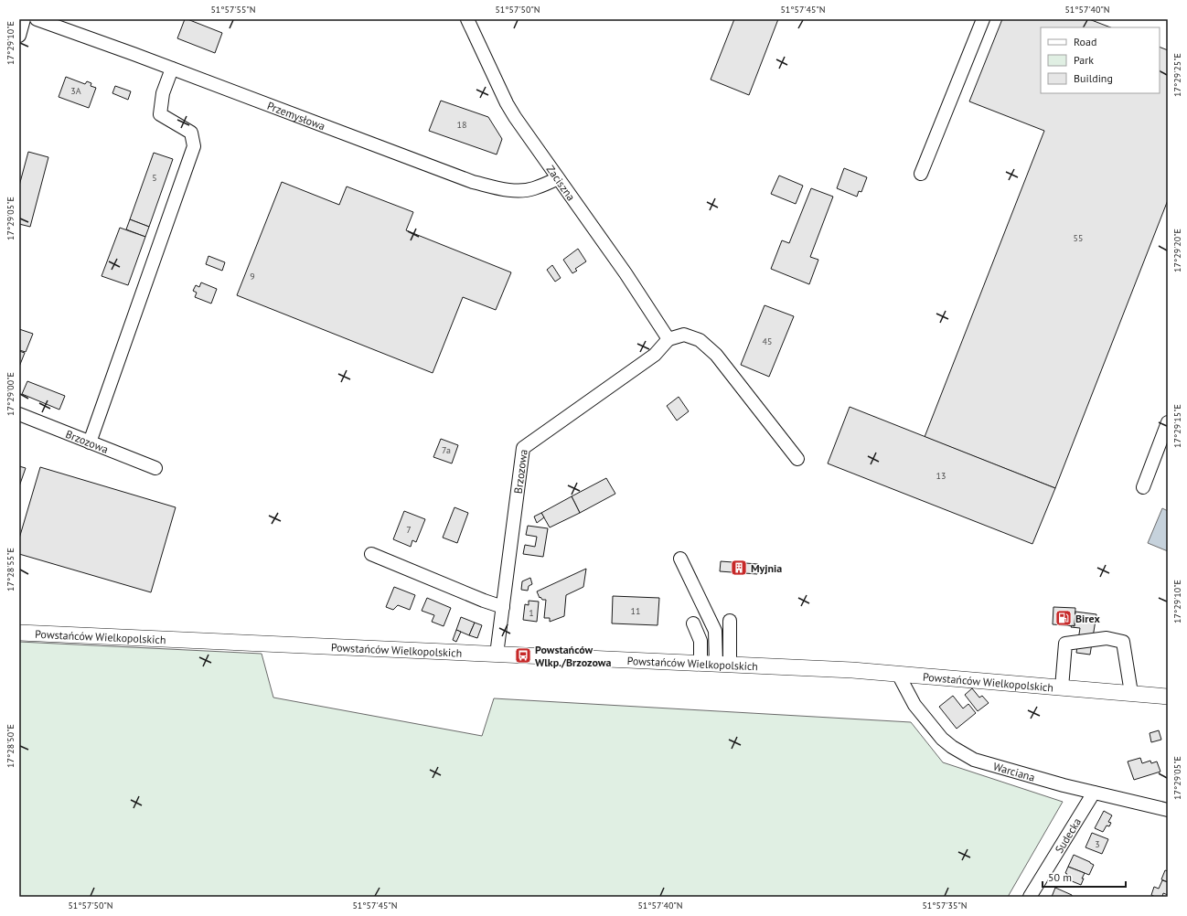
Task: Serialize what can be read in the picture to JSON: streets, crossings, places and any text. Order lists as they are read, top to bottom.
{
  "streets": {
    "main road": ["Powstańców Wielkopolskich"],
    "street": [
      "Przemysłowa",
      "Zaciszna",
      "Brzozowa",
      "Warciana",
      "Sudecka"
    ]
  },
  "crossings": [
    ["Przemysłowa", "Zaciszna"],
    ["Zaciszna", "Brzozowa"],
    ["Brzozowa", "Powstańców Wielkopolskich"],
    ["Powstańców Wielkopolskich", "Warciana"],
    ["Warciana", "Sudecka"]
  ],
  "places": {
    "building": ["Myjnia"],
    "fuel station": ["Birex"],
    "bus stop": ["Powstańców Wlkp./Brzozowa"]
  },
  "house_numbers": [
    "3A",
    "18",
    "5",
    "55",
    "9",
    "45",
    "7a",
    "13",
    "7",
    "11",
    "1",
    "3"
  ],
  "legend": ["Road", "Park", "Building"],
  "scale_bar": "50 m",
  "coordinates": [
    "51°57'55\"N",
    "51°57'50\"N",
    "51°57'45\"N",
    "51°57'40\"N",
    "17°29'10\"E",
    "17°29'25\"E",
    "17°29'05\"E",
    "17°29'20\"E",
    "17°29'00\"E",
    "17°29'15\"E",
    "17°28'55\"E",
    "17°28'50\"E",
    "51°57'35\"N"
  ]
}
